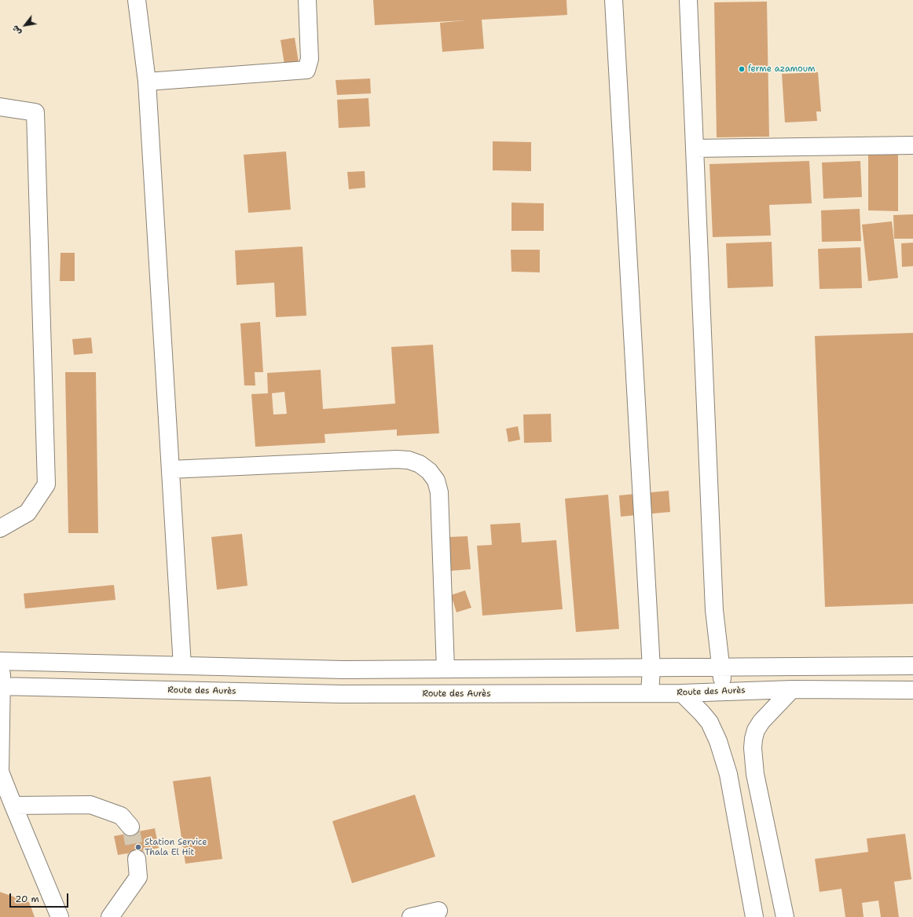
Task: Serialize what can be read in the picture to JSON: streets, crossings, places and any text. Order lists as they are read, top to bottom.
{
  "streets": {
    "street": ["Route des Aurès"]
  },
  "places": ["ferme azamoum", "Station Service Thala El Hit"],
  "scale_bar": "20 m",
  "north": "bottom left"
}
